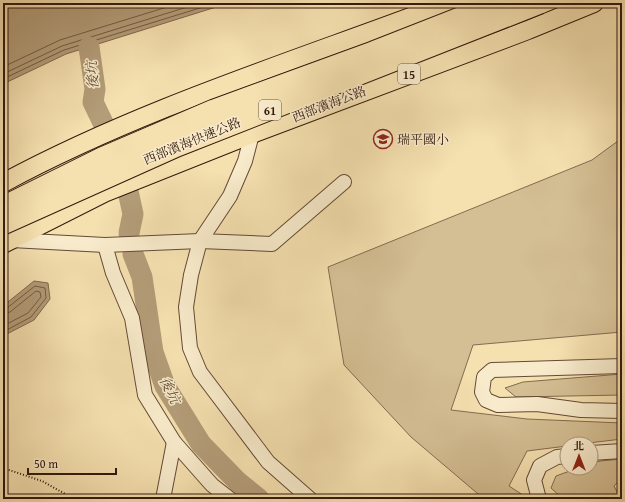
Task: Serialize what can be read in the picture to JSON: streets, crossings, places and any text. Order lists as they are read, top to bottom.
{
  "streets": {
    "highway": ["61", "西部濱海快速公路"],
    "main road": ["15", "西部濱海公路"]
  },
  "crossings": [
    ["西部濱海公路", "西部濱海快速公路"]
  ],
  "water": ["後坑"],
  "places": {
    "school or university": ["瑞平國小"]
  },
  "scale_bar": "50 m",
  "north": "top"
}
